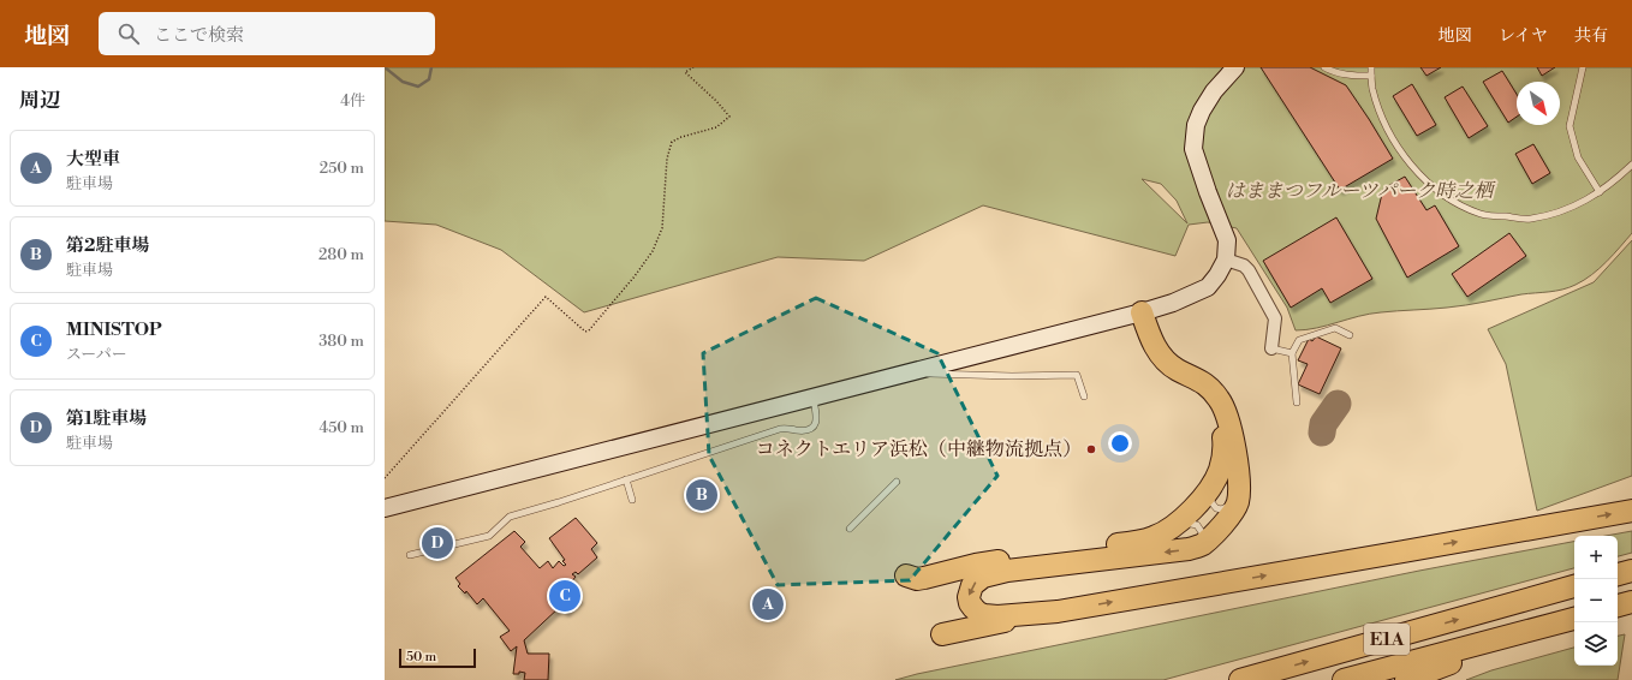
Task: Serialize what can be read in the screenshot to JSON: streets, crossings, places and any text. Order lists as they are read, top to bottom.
{
  "streets": {
    "highway": ["E1A"]
  },
  "parks": ["はままつフルーツパーク時之栖"],
  "places": ["コネクトエリア浜松（中継物流拠点）"],
  "scale_bar": "50 m",
  "north": "bottom right",
  "page": {
    "header": "地図",
    "search": "ここで検索",
    "nav": ["地図", "レイヤ", "共有"],
    "heading": ["周辺", "4件"],
    "list": [
      {
        "mark": "A",
        "name": "大型車",
        "note": "駐車場",
        "value": "250 m"
      },
      {
        "mark": "B",
        "name": "第2駐車場",
        "note": "駐車場",
        "value": "280 m"
      },
      {
        "mark": "C",
        "name": "MINISTOP",
        "note": "スーパー",
        "value": "380 m"
      },
      {
        "mark": "D",
        "name": "第1駐車場",
        "note": "駐車場",
        "value": "450 m"
      }
    ],
    "pins": [
      "B",
      "D",
      "C",
      "A"
    ],
    "map_buttons": ["+", "−"],
    "scale": "50 m"
  }
}
